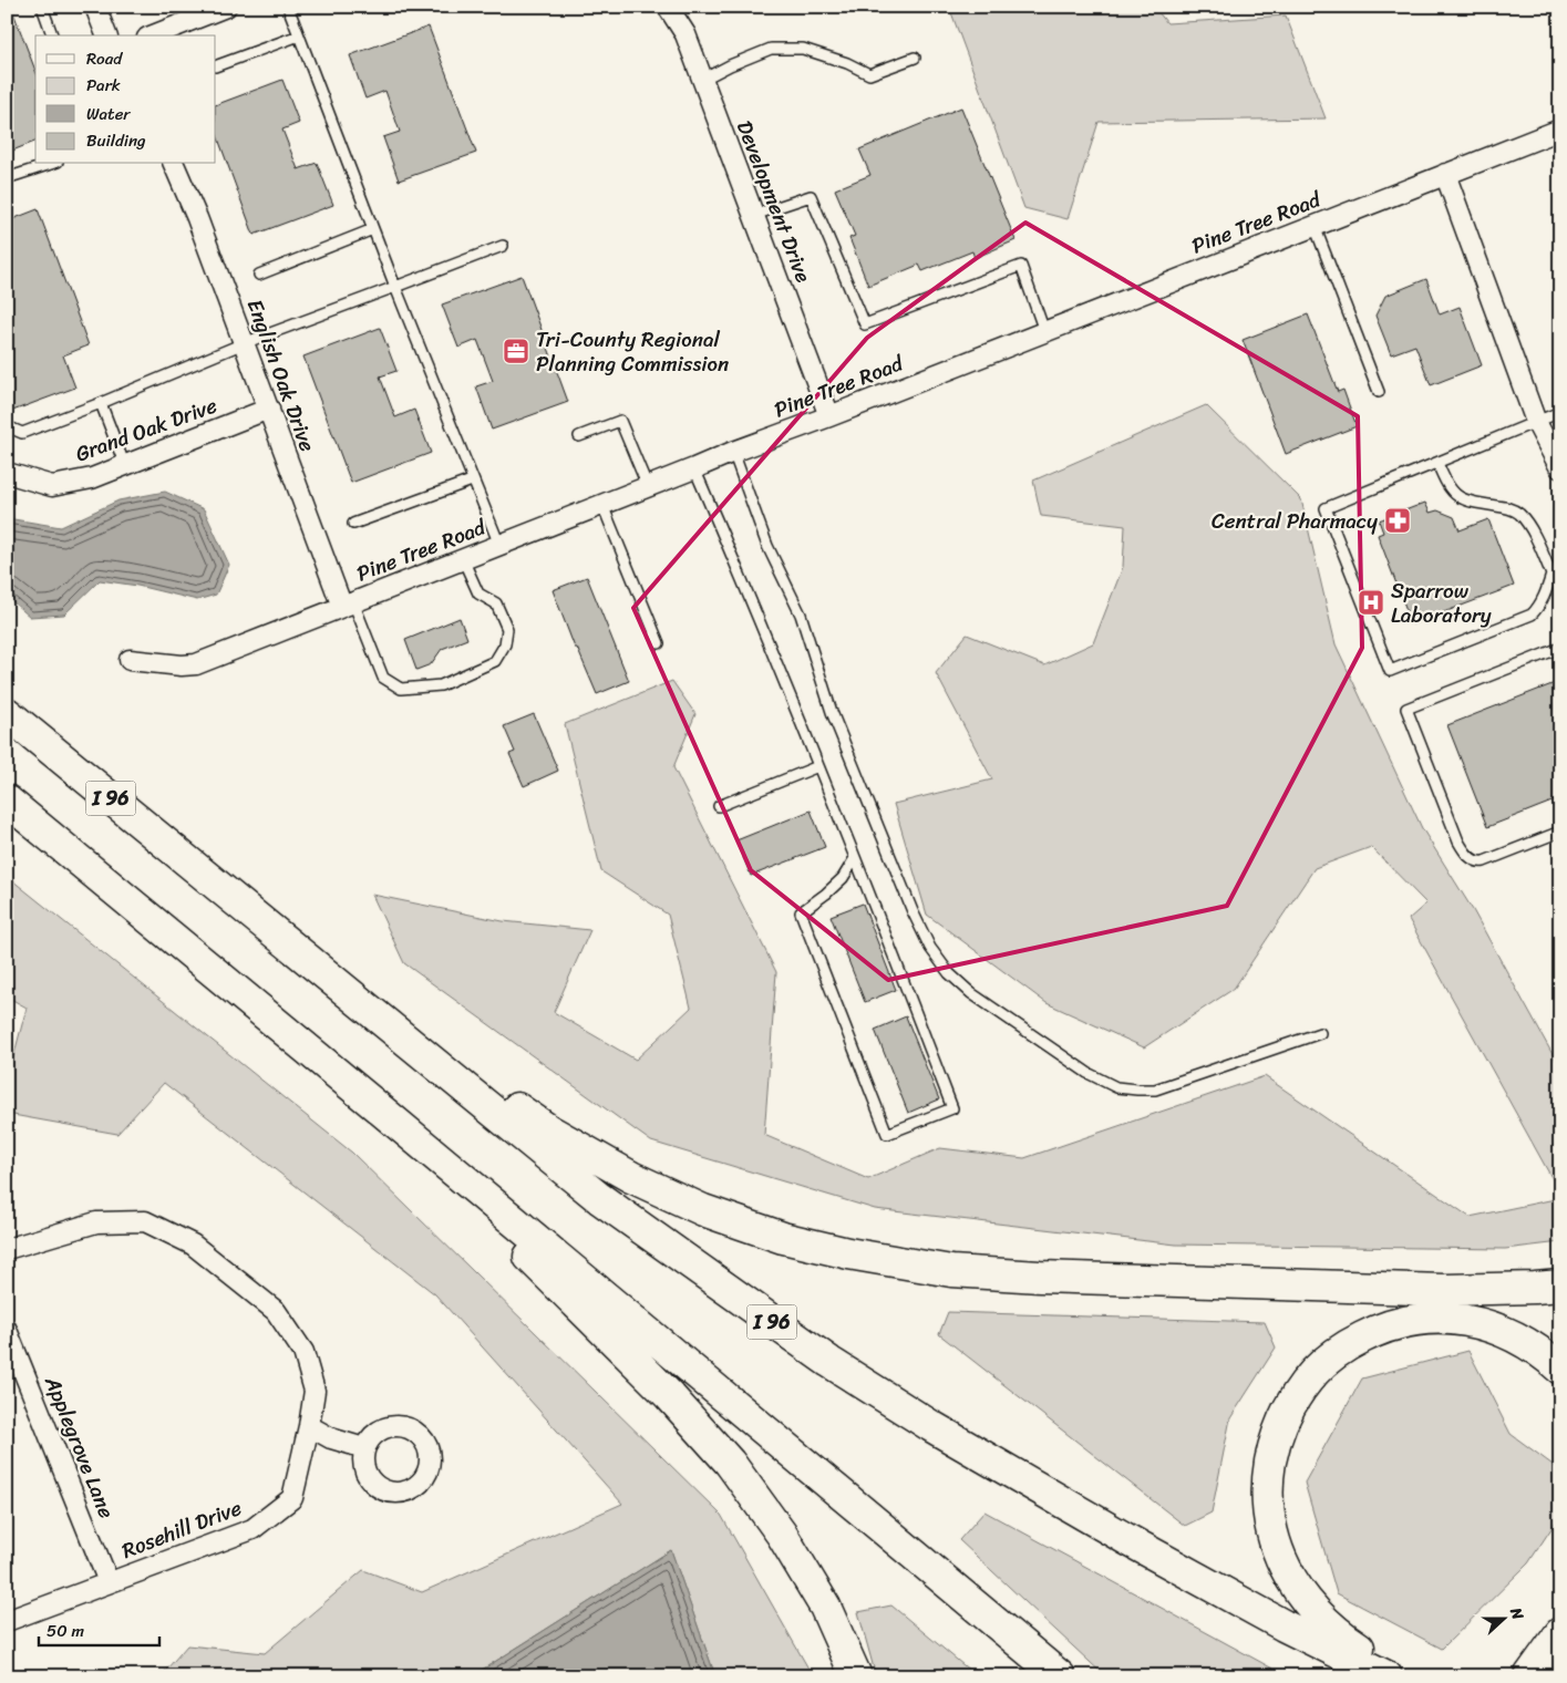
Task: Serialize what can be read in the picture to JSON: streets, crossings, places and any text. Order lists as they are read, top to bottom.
{
  "streets": {
    "highway": ["I 96"],
    "street": [
      "Development Drive",
      "Pine Tree Road",
      "English Oak Drive",
      "Grand Oak Drive",
      "Applegrove Lane",
      "Rosehill Drive"
    ]
  },
  "crossings": [
    ["Development Drive", "Pine Tree Road"],
    ["Pine Tree Road", "English Oak Drive"],
    ["English Oak Drive", "Grand Oak Drive"],
    ["Applegrove Lane", "Rosehill Drive"]
  ],
  "places": {
    "office": ["Tri-County Regional Planning Commission"],
    "pharmacy": ["Central Pharmacy"],
    "hospital": ["Sparrow Laboratory"]
  },
  "legend": [
    "Road",
    "Park",
    "Water",
    "Building"
  ],
  "scale_bar": "50 m",
  "north": "right"
}
